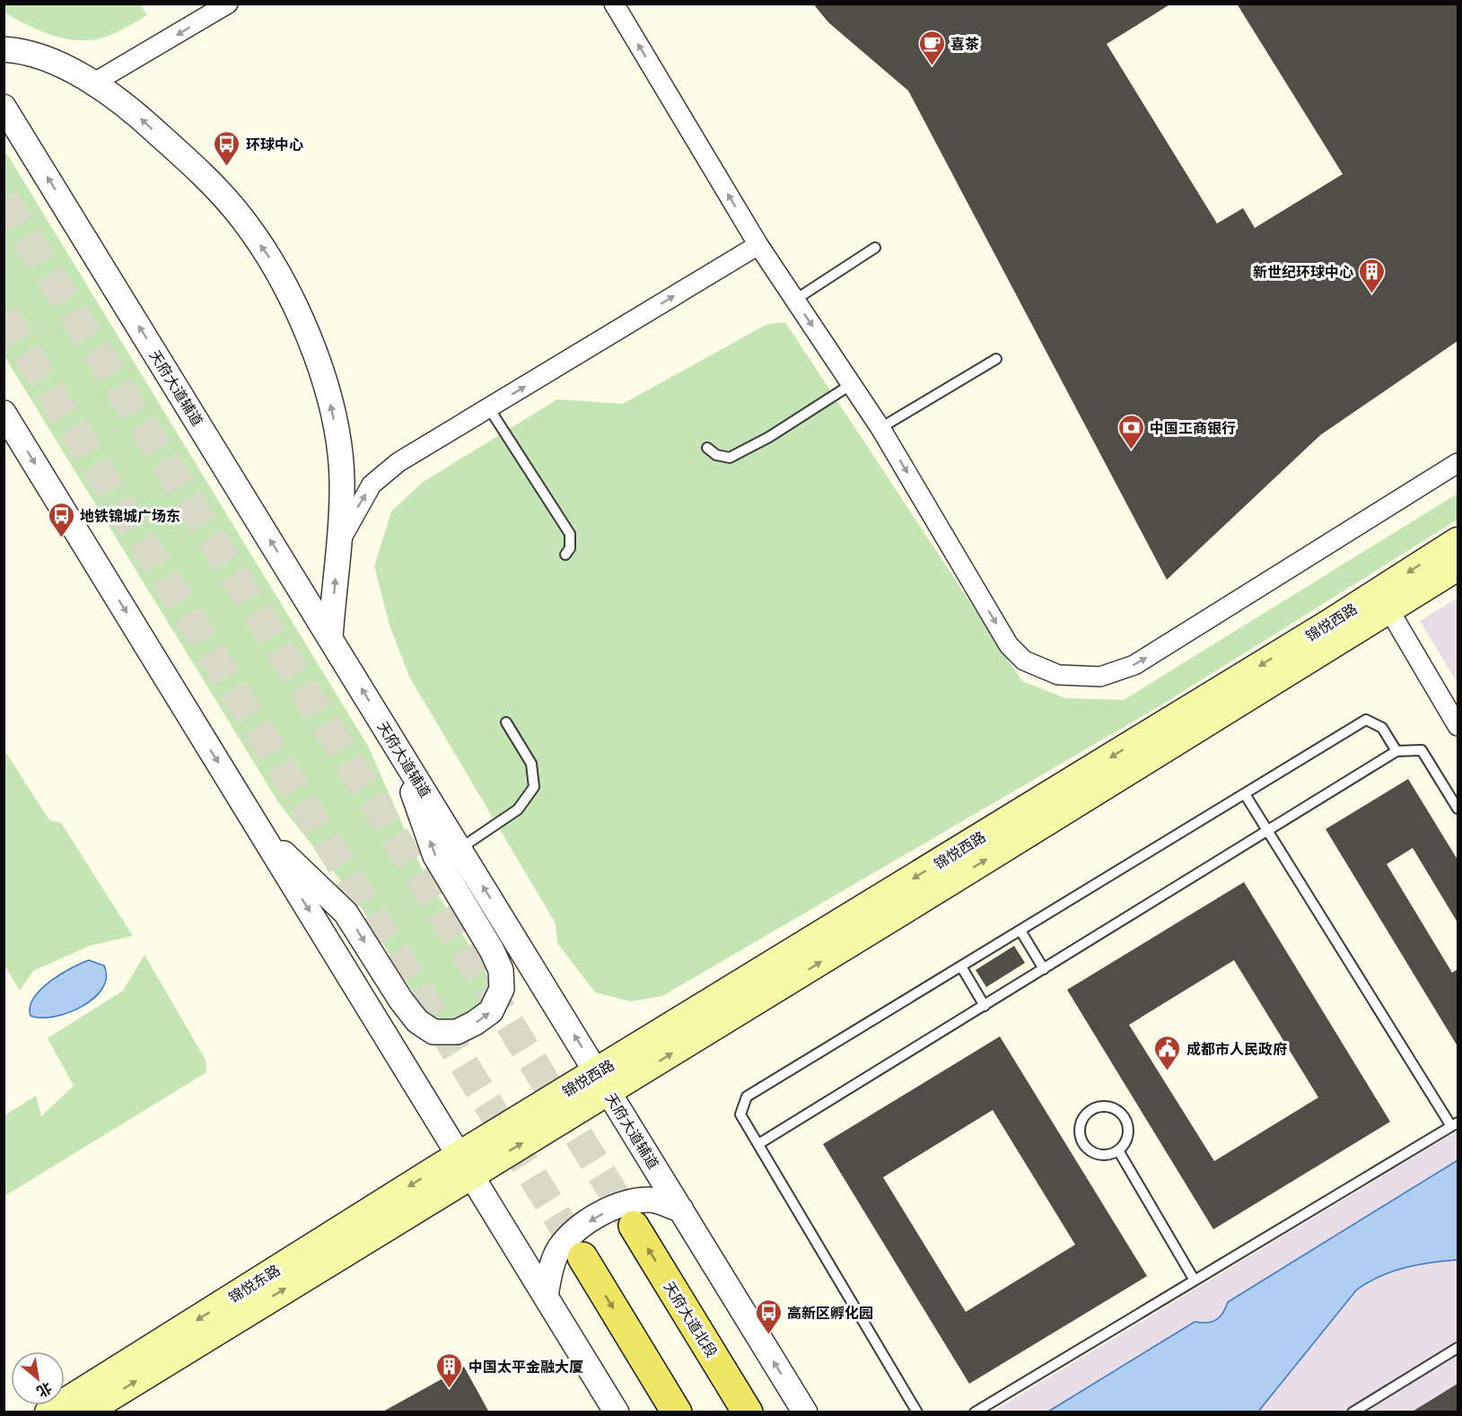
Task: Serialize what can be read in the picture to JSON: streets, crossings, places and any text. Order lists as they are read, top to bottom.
{
  "streets": {
    "main road": ["锦悦西路", "锦悦东路", "天府大道北段"],
    "street": ["天府大道辅道"]
  },
  "crossings": [
    ["天府大道辅道", "锦悦西路"],
    ["锦悦西路", "锦悦东路"]
  ],
  "places": {
    "cafe": ["喜茶"],
    "bus stop": ["环球中心", "地铁锦城广场东", "高新区孵化园"],
    "building": ["新世纪环球中心", "中国太平金融大厦"],
    "bank": ["中国工商银行"],
    "public building": ["成都市人民政府"]
  },
  "north": "bottom right"
}
